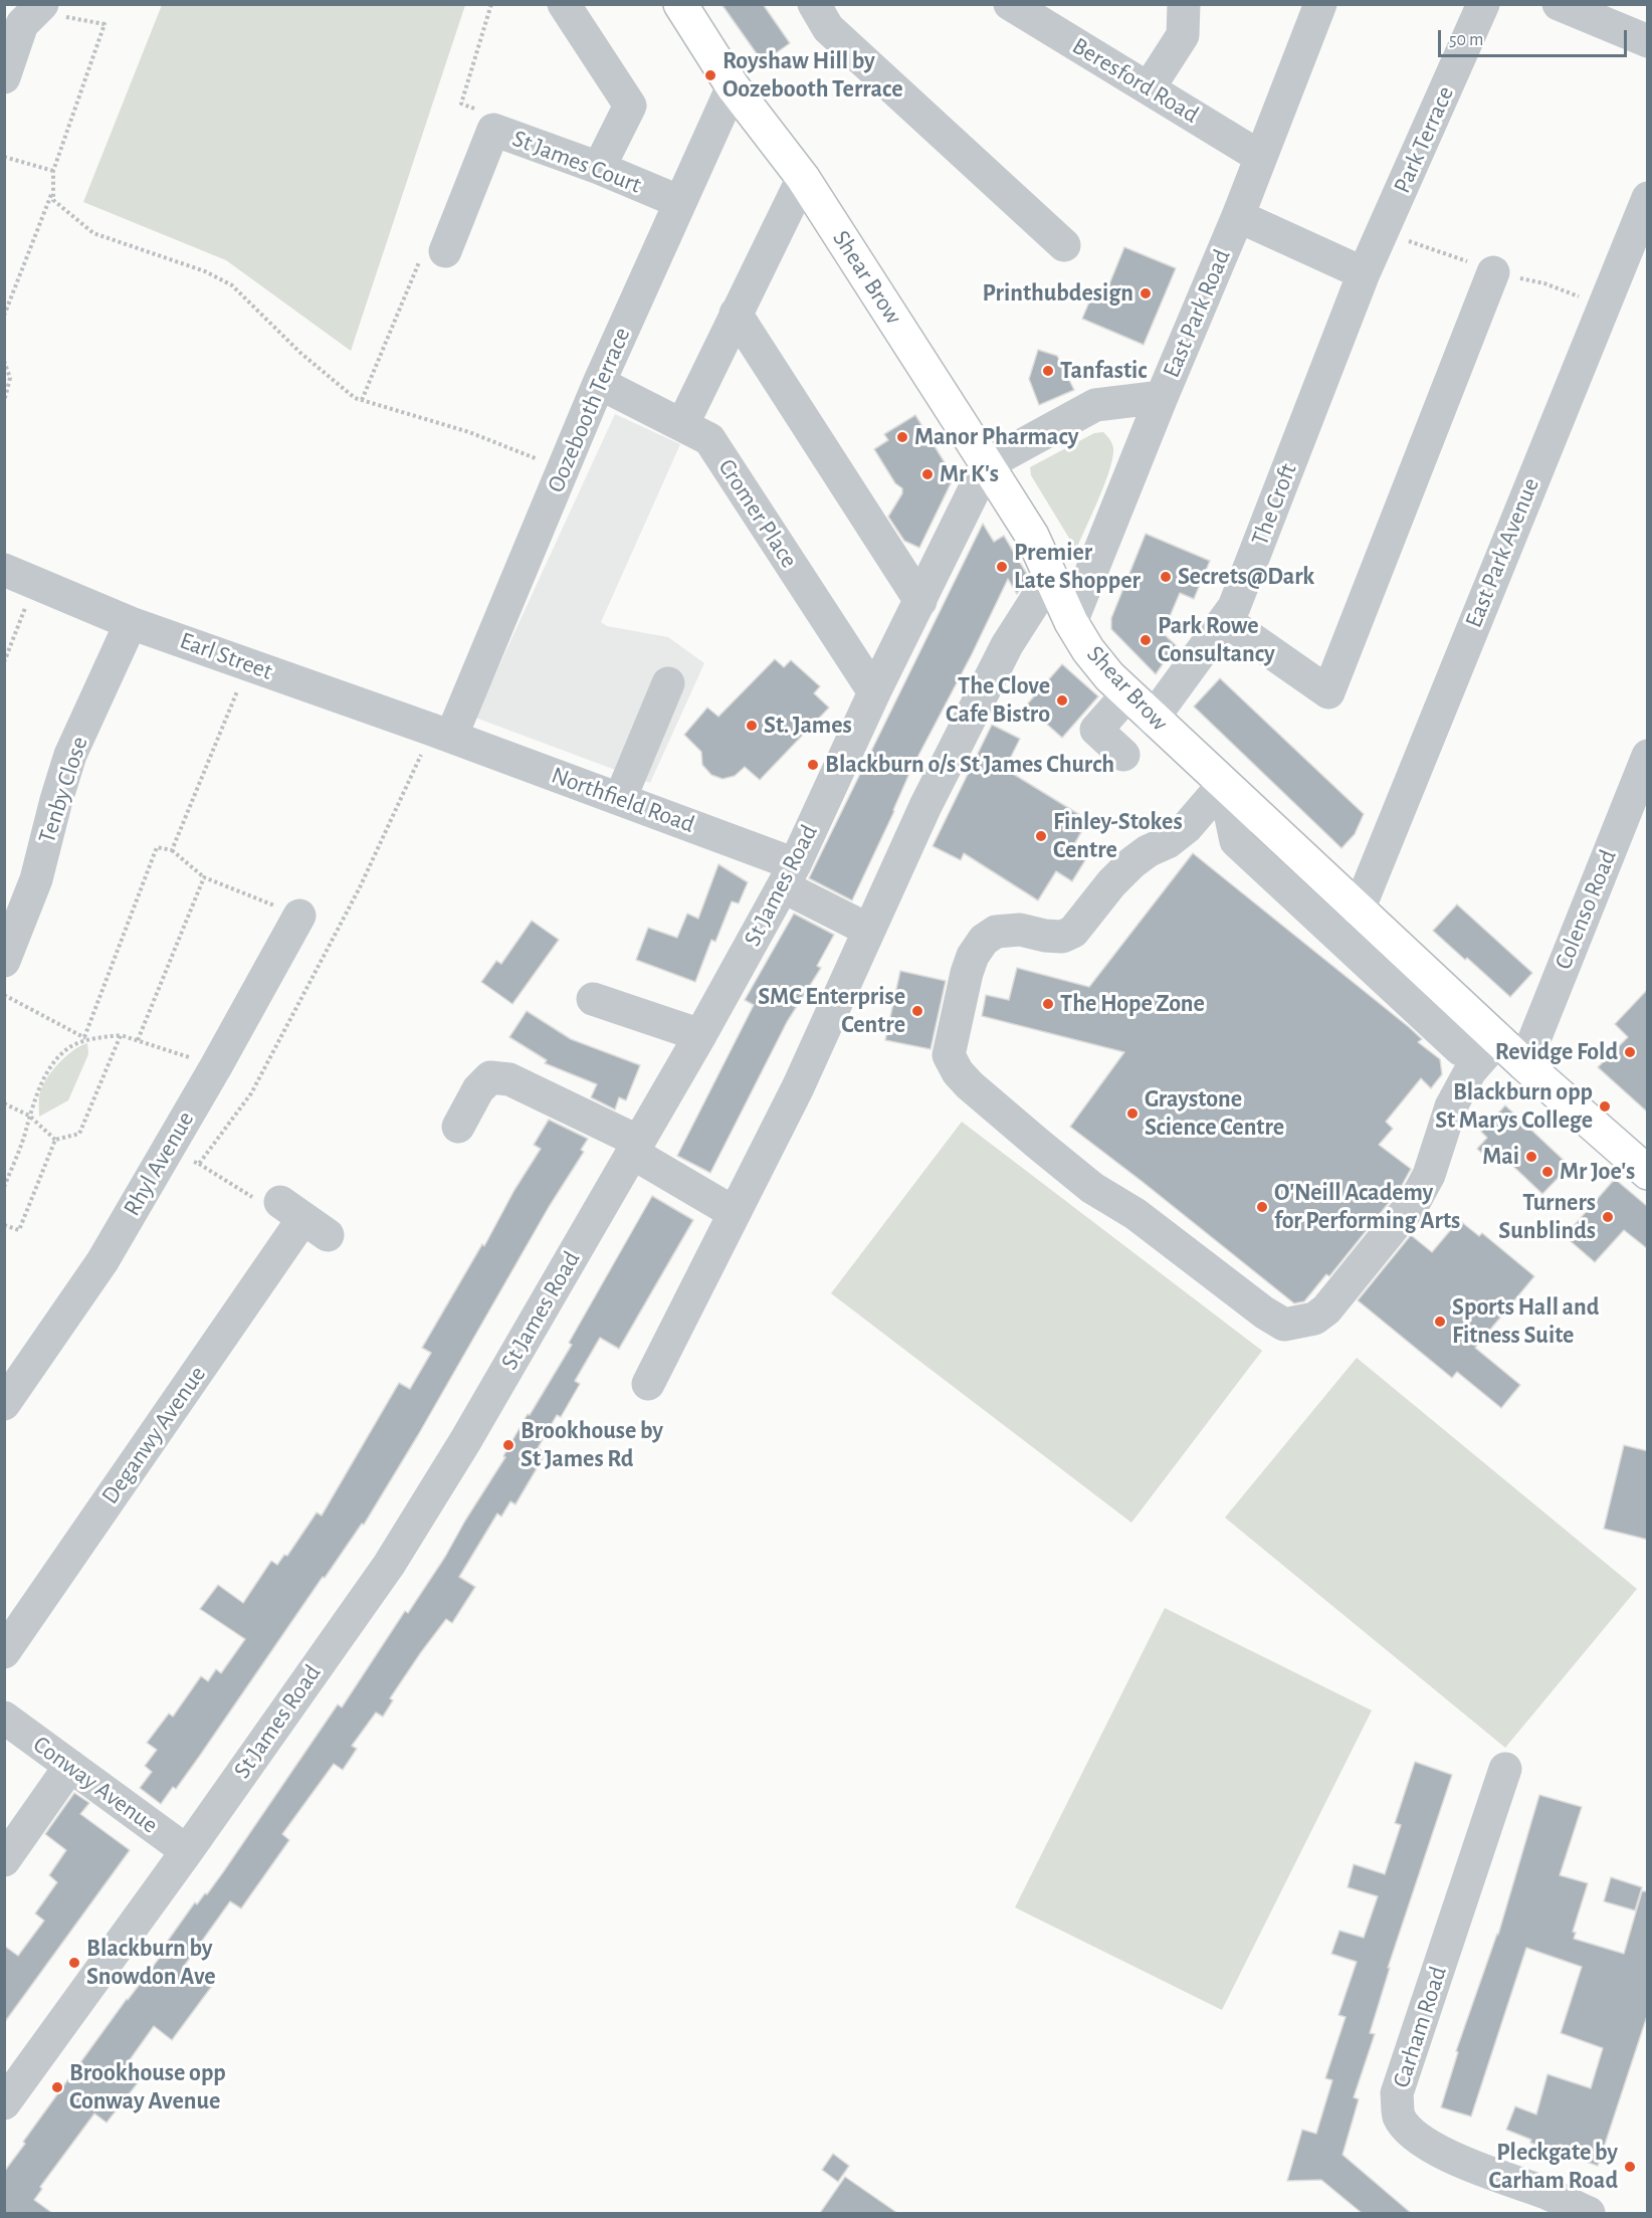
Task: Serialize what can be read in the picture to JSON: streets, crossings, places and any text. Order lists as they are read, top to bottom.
{
  "streets": {
    "main road": ["Shear Brow"],
    "street": [
      "Beresford Road",
      "Park Terrace",
      "St James Court",
      "East Park Road",
      "Oozebooth Terrace",
      "The Croft",
      "Cromer Place",
      "East Park Avenue",
      "Earl Street",
      "Tenby Close",
      "Northfield Road",
      "St James Road",
      "Colenso Road",
      "Rhyl Avenue",
      "Deganwy Avenue",
      "Conway Avenue",
      "Carham Road"
    ]
  },
  "crossings": [
    ["Beresford Road", "East Park Road"],
    ["Park Terrace", "The Croft"],
    ["St James Court", "Oozebooth Terrace"],
    ["Shear Brow", "East Park Road"],
    ["Shear Brow", "Oozebooth Terrace"],
    ["Shear Brow", "The Croft"],
    ["Shear Brow", "East Park Avenue"],
    ["Shear Brow", "St James Road"],
    ["Shear Brow", "Colenso Road"],
    ["Oozebooth Terrace", "Cromer Place"],
    ["Oozebooth Terrace", "Earl Street"],
    ["Oozebooth Terrace", "Northfield Road"],
    ["Cromer Place", "St James Road"],
    ["Earl Street", "Tenby Close"],
    ["Earl Street", "Northfield Road"],
    ["Northfield Road", "St James Road"],
    ["St James Road", "Conway Avenue"]
  ],
  "places": [
    "Royshaw Hill by Oozebooth Terrace",
    "Printhubdesign",
    "Tanfastic",
    "Manor Pharmacy",
    "Mr K's",
    "Premier Late Shopper",
    "Secrets@Dark",
    "Park Rowe Consultancy",
    "The Clove Cafe Bistro",
    "St. James",
    "Blackburn o/s St James Church",
    "Finley-Stokes Centre",
    "The Hope Zone",
    "SMC Enterprise Centre",
    "Revidge Fold",
    "Blackburn opp St Marys College",
    "Graystone Science Centre",
    "Mai",
    "Mr Joe's",
    "O'Neill Academy for Performing Arts",
    "Turners Sunblinds",
    "Sports Hall and Fitness Suite",
    "Brookhouse by St James Rd",
    "Blackburn by Snowdon Ave",
    "Brookhouse opp Conway Avenue",
    "Pleckgate by Carham Road"
  ],
  "scale_bar": "50 m"
}
